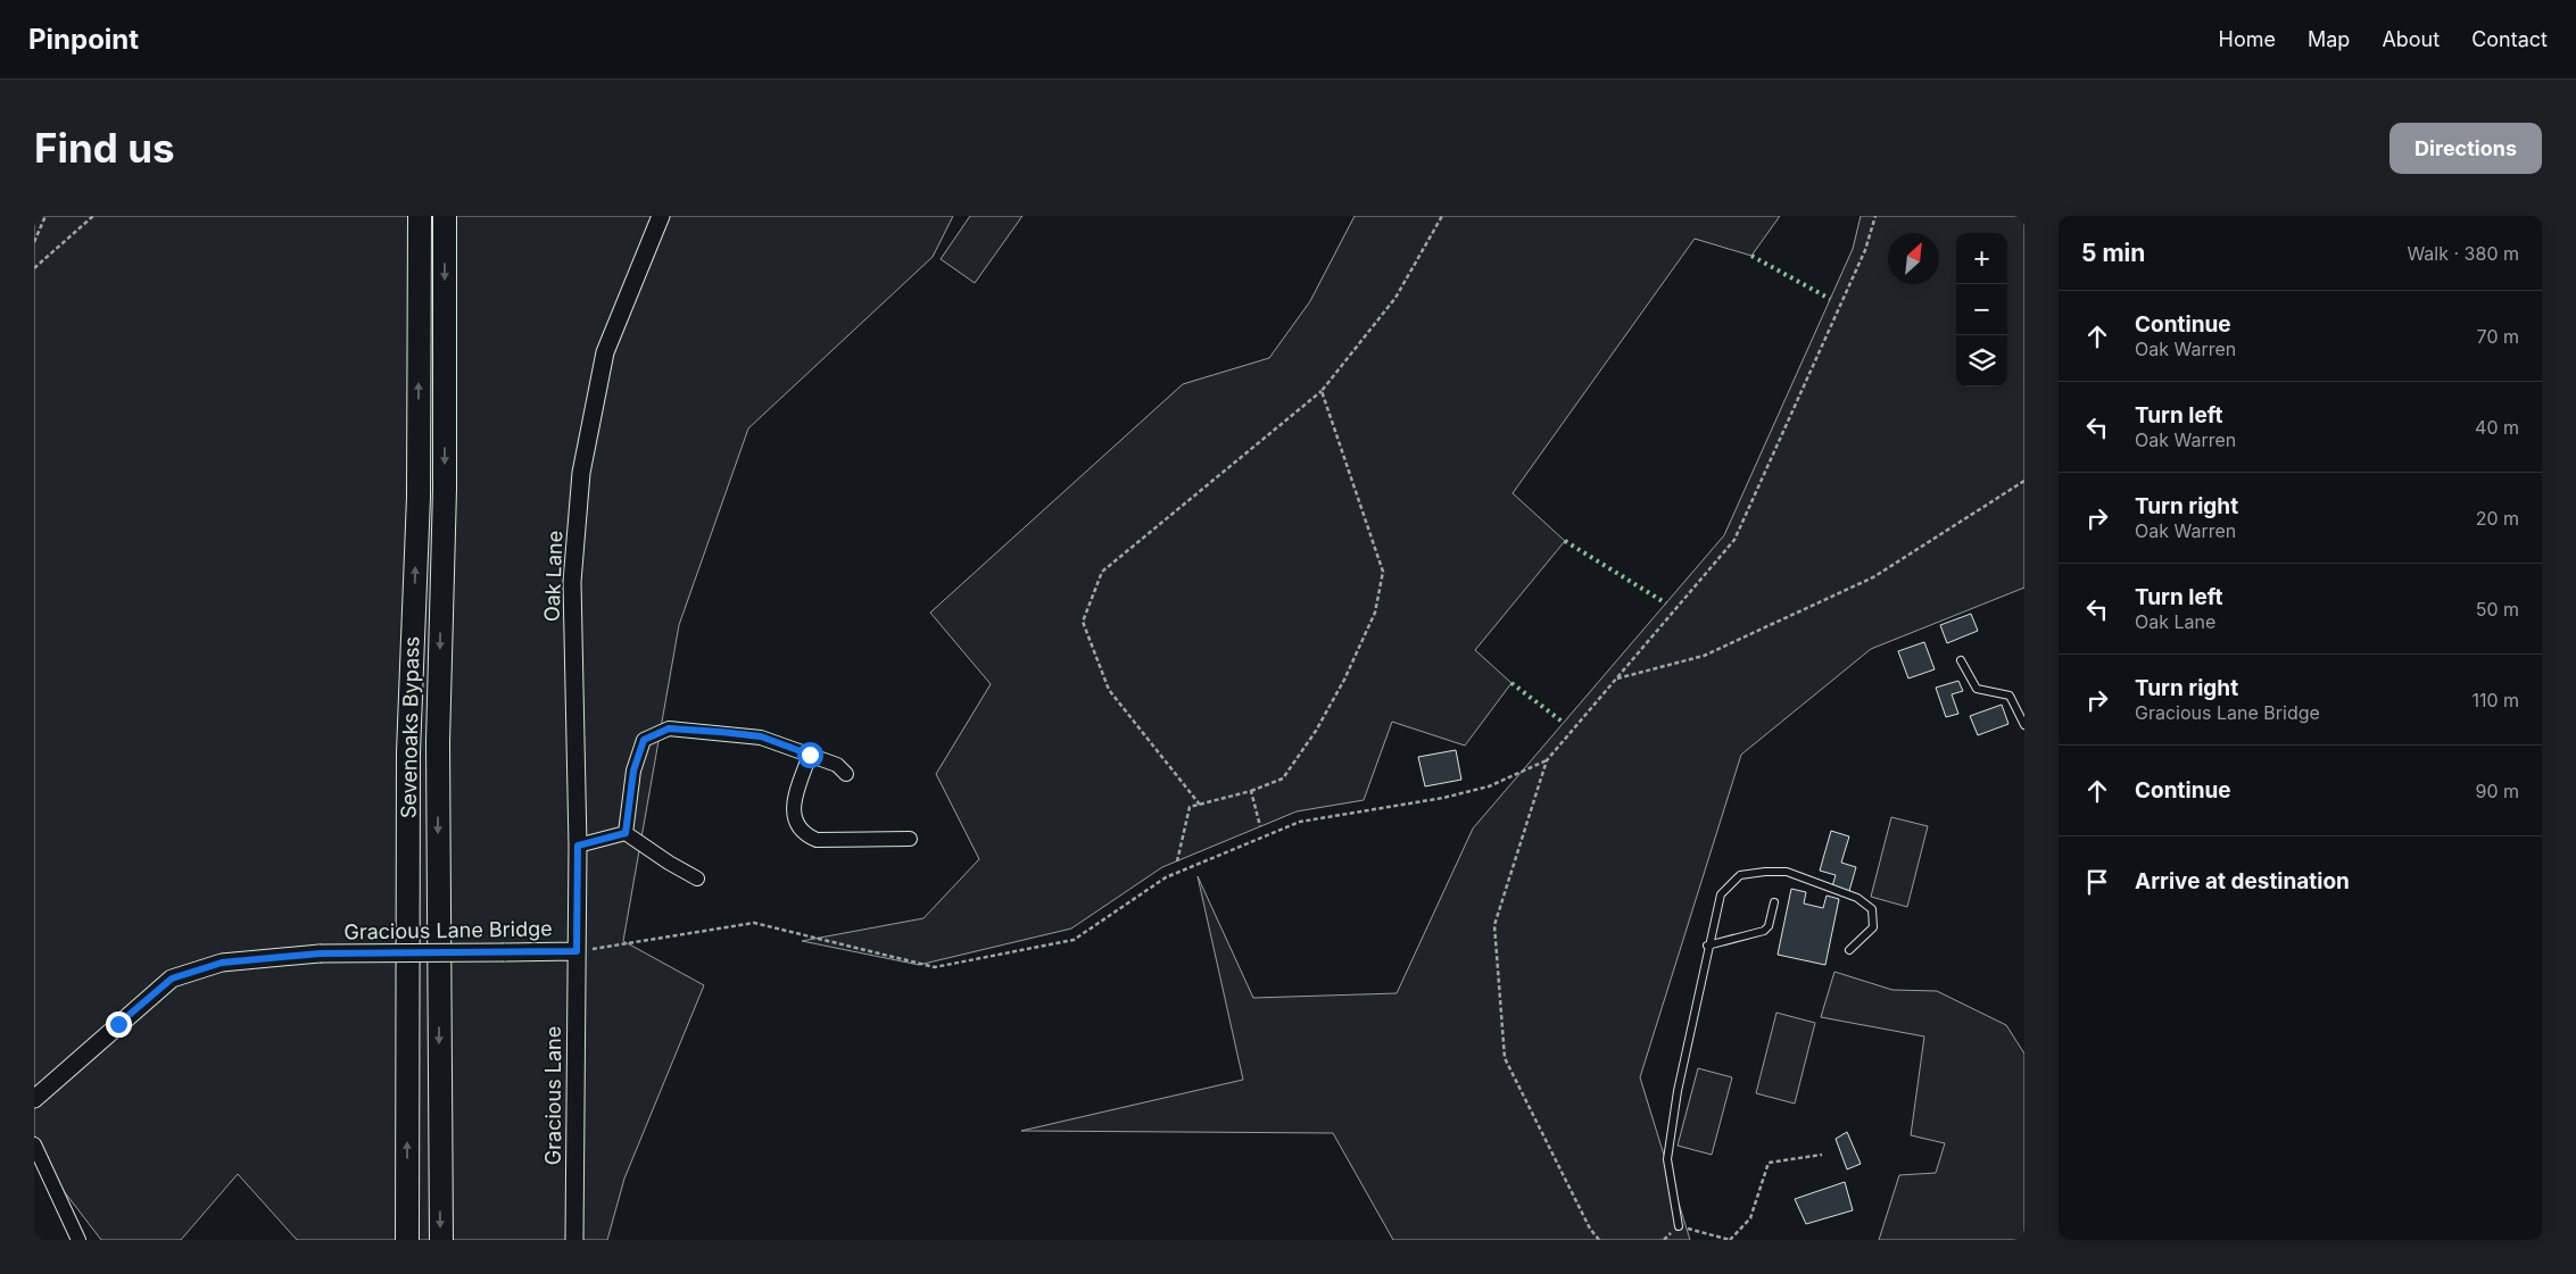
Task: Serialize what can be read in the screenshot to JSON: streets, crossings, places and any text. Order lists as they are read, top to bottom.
{
  "streets": {
    "highway": ["Sevenoaks Bypass"],
    "street": ["Oak Lane", "Gracious Lane Bridge", "Gracious Lane"]
  },
  "crossings": [
    ["Oak Lane", "Gracious Lane Bridge"],
    ["Oak Lane", "Gracious Lane"],
    ["Gracious Lane Bridge", "Gracious Lane"]
  ],
  "north": "top right",
  "page": {
    "header": "Pinpoint",
    "nav": [
      "Home",
      "Map",
      "About",
      "Contact"
    ],
    "buttons": "Directions",
    "title": "Find us",
    "heading": ["5 min", "Walk · 380 m"],
    "map_buttons": ["+", "−"],
    "list": [
      ["Continue", "Oak Warren", "70 m"],
      ["Turn left", "Oak Warren", "40 m"],
      ["Turn right", "Oak Warren", "20 m"],
      ["Turn left", "Oak Lane", "50 m"],
      ["Turn right", "Gracious Lane Bridge", "110 m"],
      ["Continue", "90 m"],
      "Arrive at destination"
    ]
  }
}
